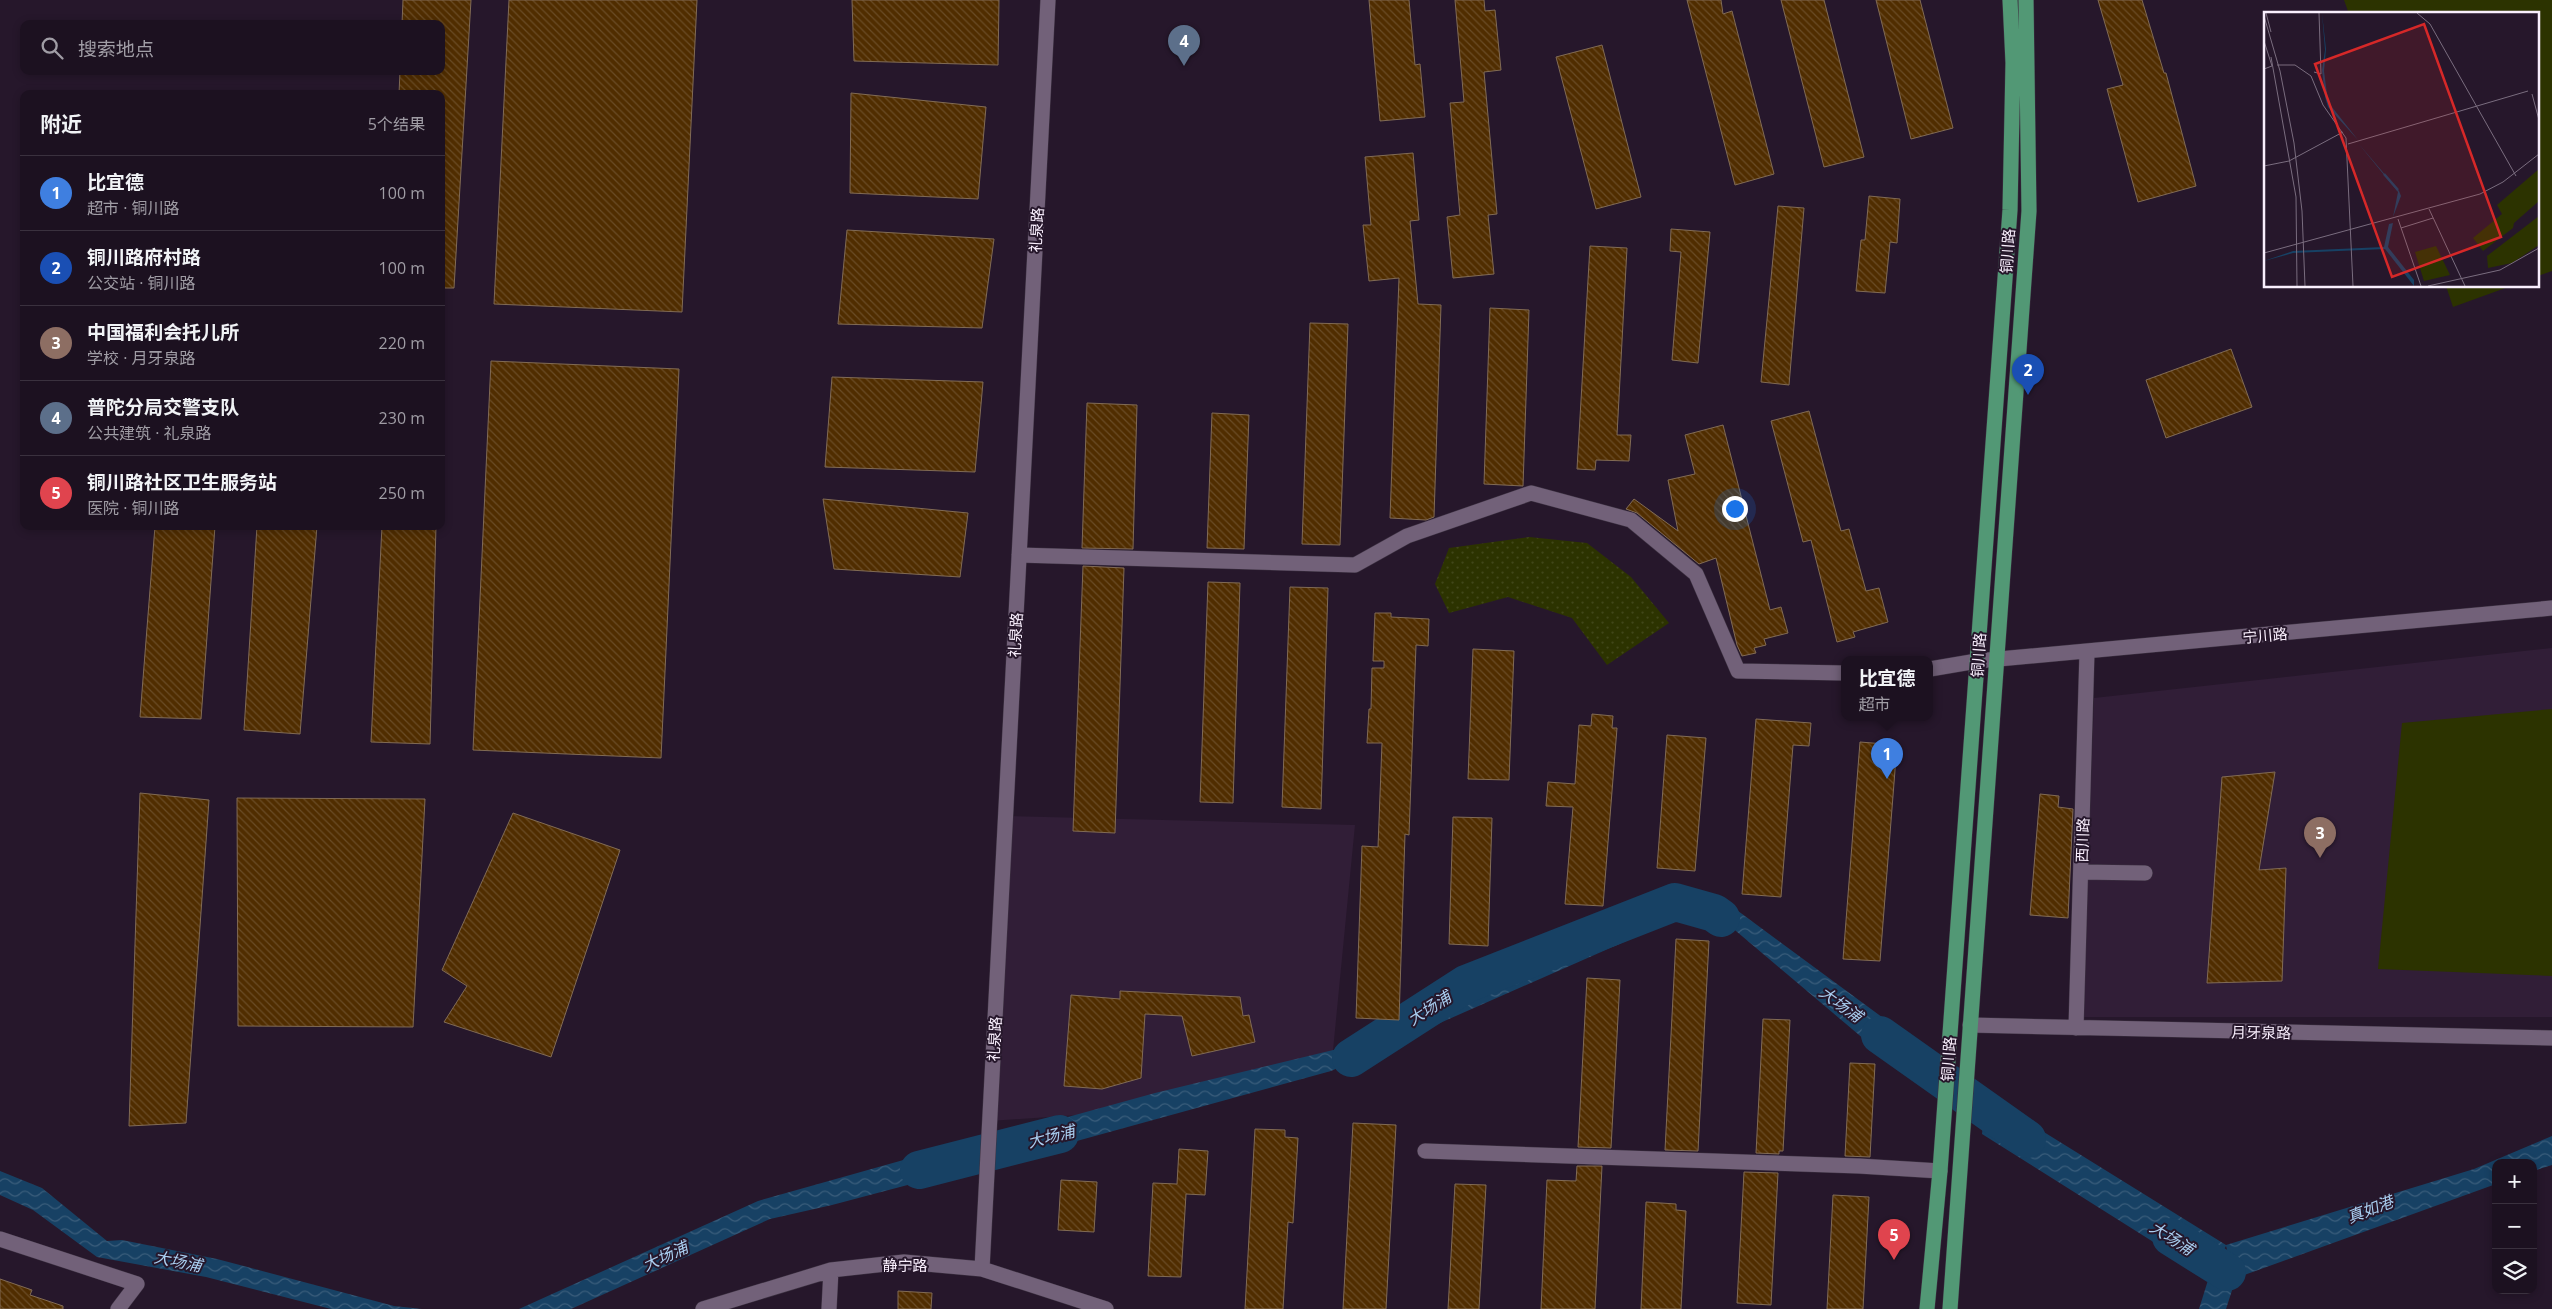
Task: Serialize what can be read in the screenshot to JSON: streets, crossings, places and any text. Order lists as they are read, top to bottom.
{
  "streets": {
    "main road": ["铜川路"],
    "street": [
      "礼泉路",
      "宁川路",
      "西川路",
      "月牙泉路",
      "静宁路"
    ]
  },
  "crossings": [
    ["礼泉路", "静宁路"],
    ["铜川路", "宁川路"],
    ["铜川路", "月牙泉路"],
    ["宁川路", "西川路"],
    ["西川路", "月牙泉路"]
  ],
  "water": ["大场浦", "真如港"],
  "page": {
    "search": "搜索地点",
    "pins": [
      "4",
      "2",
      "1",
      "3",
      "5"
    ],
    "heading": ["附近", "5个结果"],
    "list": [
      {
        "mark": "1",
        "name": "比宜德",
        "note": "超市 · 铜川路",
        "value": "100 m"
      },
      {
        "mark": "2",
        "name": "铜川路府村路",
        "note": "公交站 · 铜川路",
        "value": "100 m"
      },
      {
        "mark": "3",
        "name": "中国福利会托儿所",
        "note": "学校 · 月牙泉路",
        "value": "220 m"
      },
      {
        "mark": "4",
        "name": "普陀分局交警支队",
        "note": "公共建筑 · 礼泉路",
        "value": "230 m"
      },
      {
        "mark": "5",
        "name": "铜川路社区卫生服务站",
        "note": "医院 · 铜川路",
        "value": "250 m"
      }
    ],
    "popup": ["比宜德", "超市"],
    "map_buttons": ["+", "−"]
  }
}
